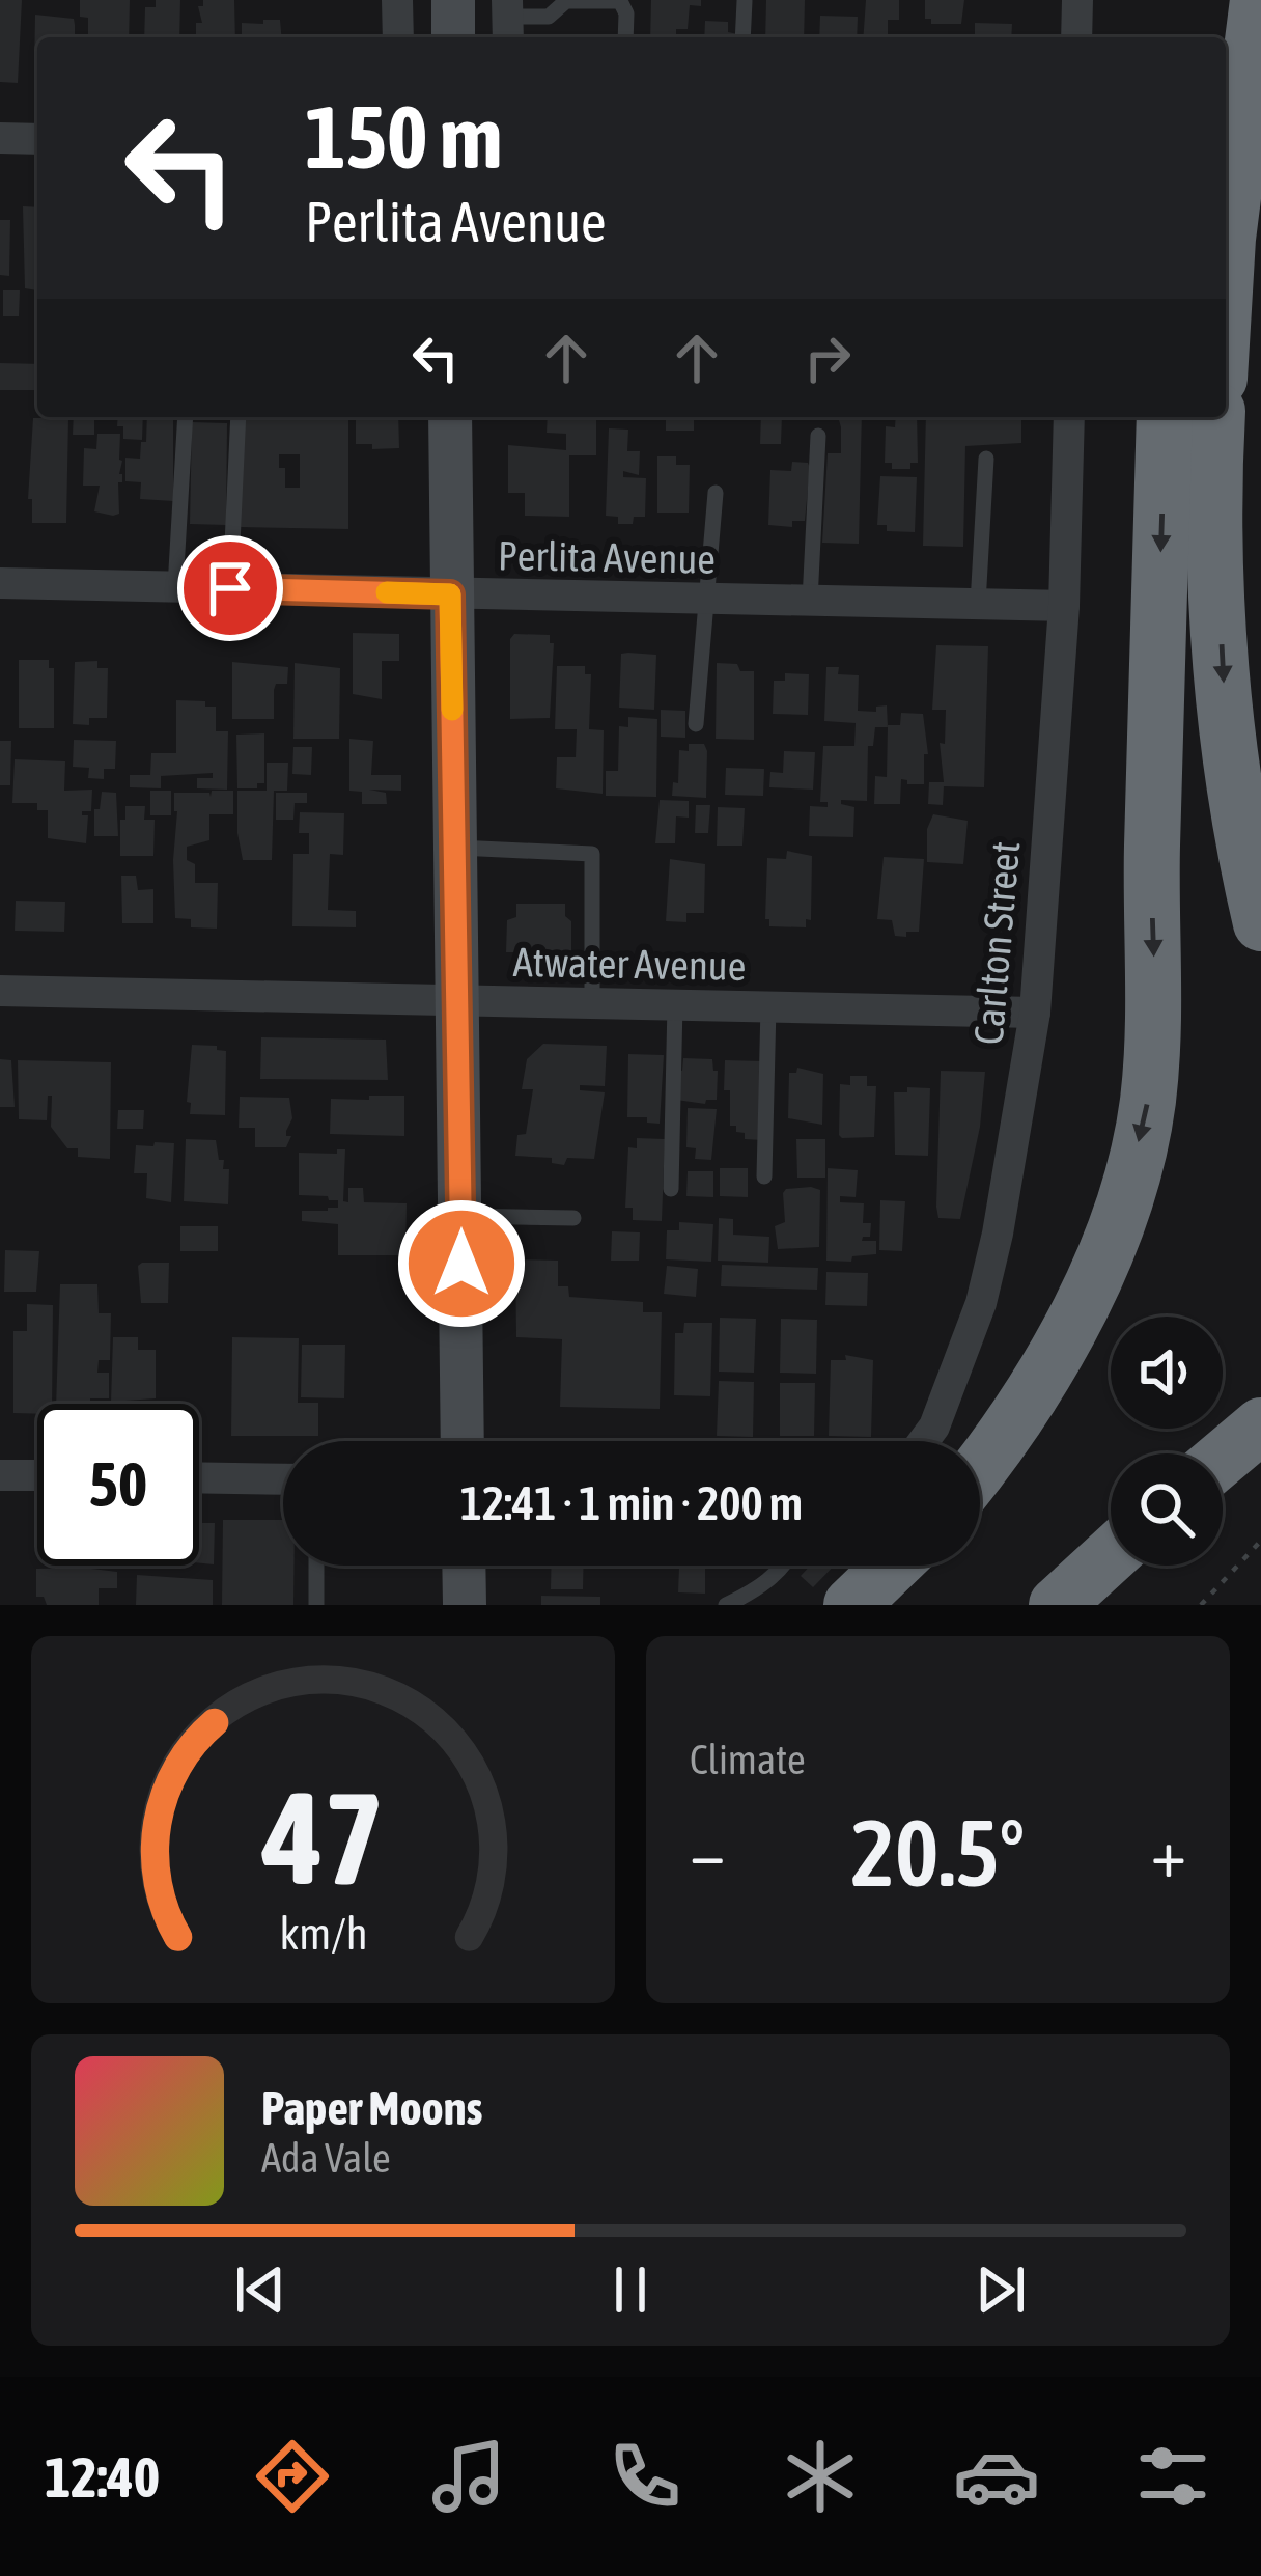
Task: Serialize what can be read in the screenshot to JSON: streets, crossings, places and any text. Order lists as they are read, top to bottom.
{
  "streets": {
    "street": ["Perlita Avenue", "Carlton Street", "Atwater Avenue"]
  },
  "crossings": [
    ["Perlita Avenue", "Carlton Street"],
    ["Carlton Street", "Atwater Avenue"]
  ],
  "page": {
    "turn": ["150 m", "Perlita Avenue"],
    "limit": "50",
    "trip": "12:41 · 1 min · 200 m",
    "tile": "Climate",
    "heat": ["−", "20.5°", "+"],
    "song": ["Paper Moons", "Ada Vale"],
    "tabs": "12:40",
    "gauge": ["47", "km/h"]
  }
}
